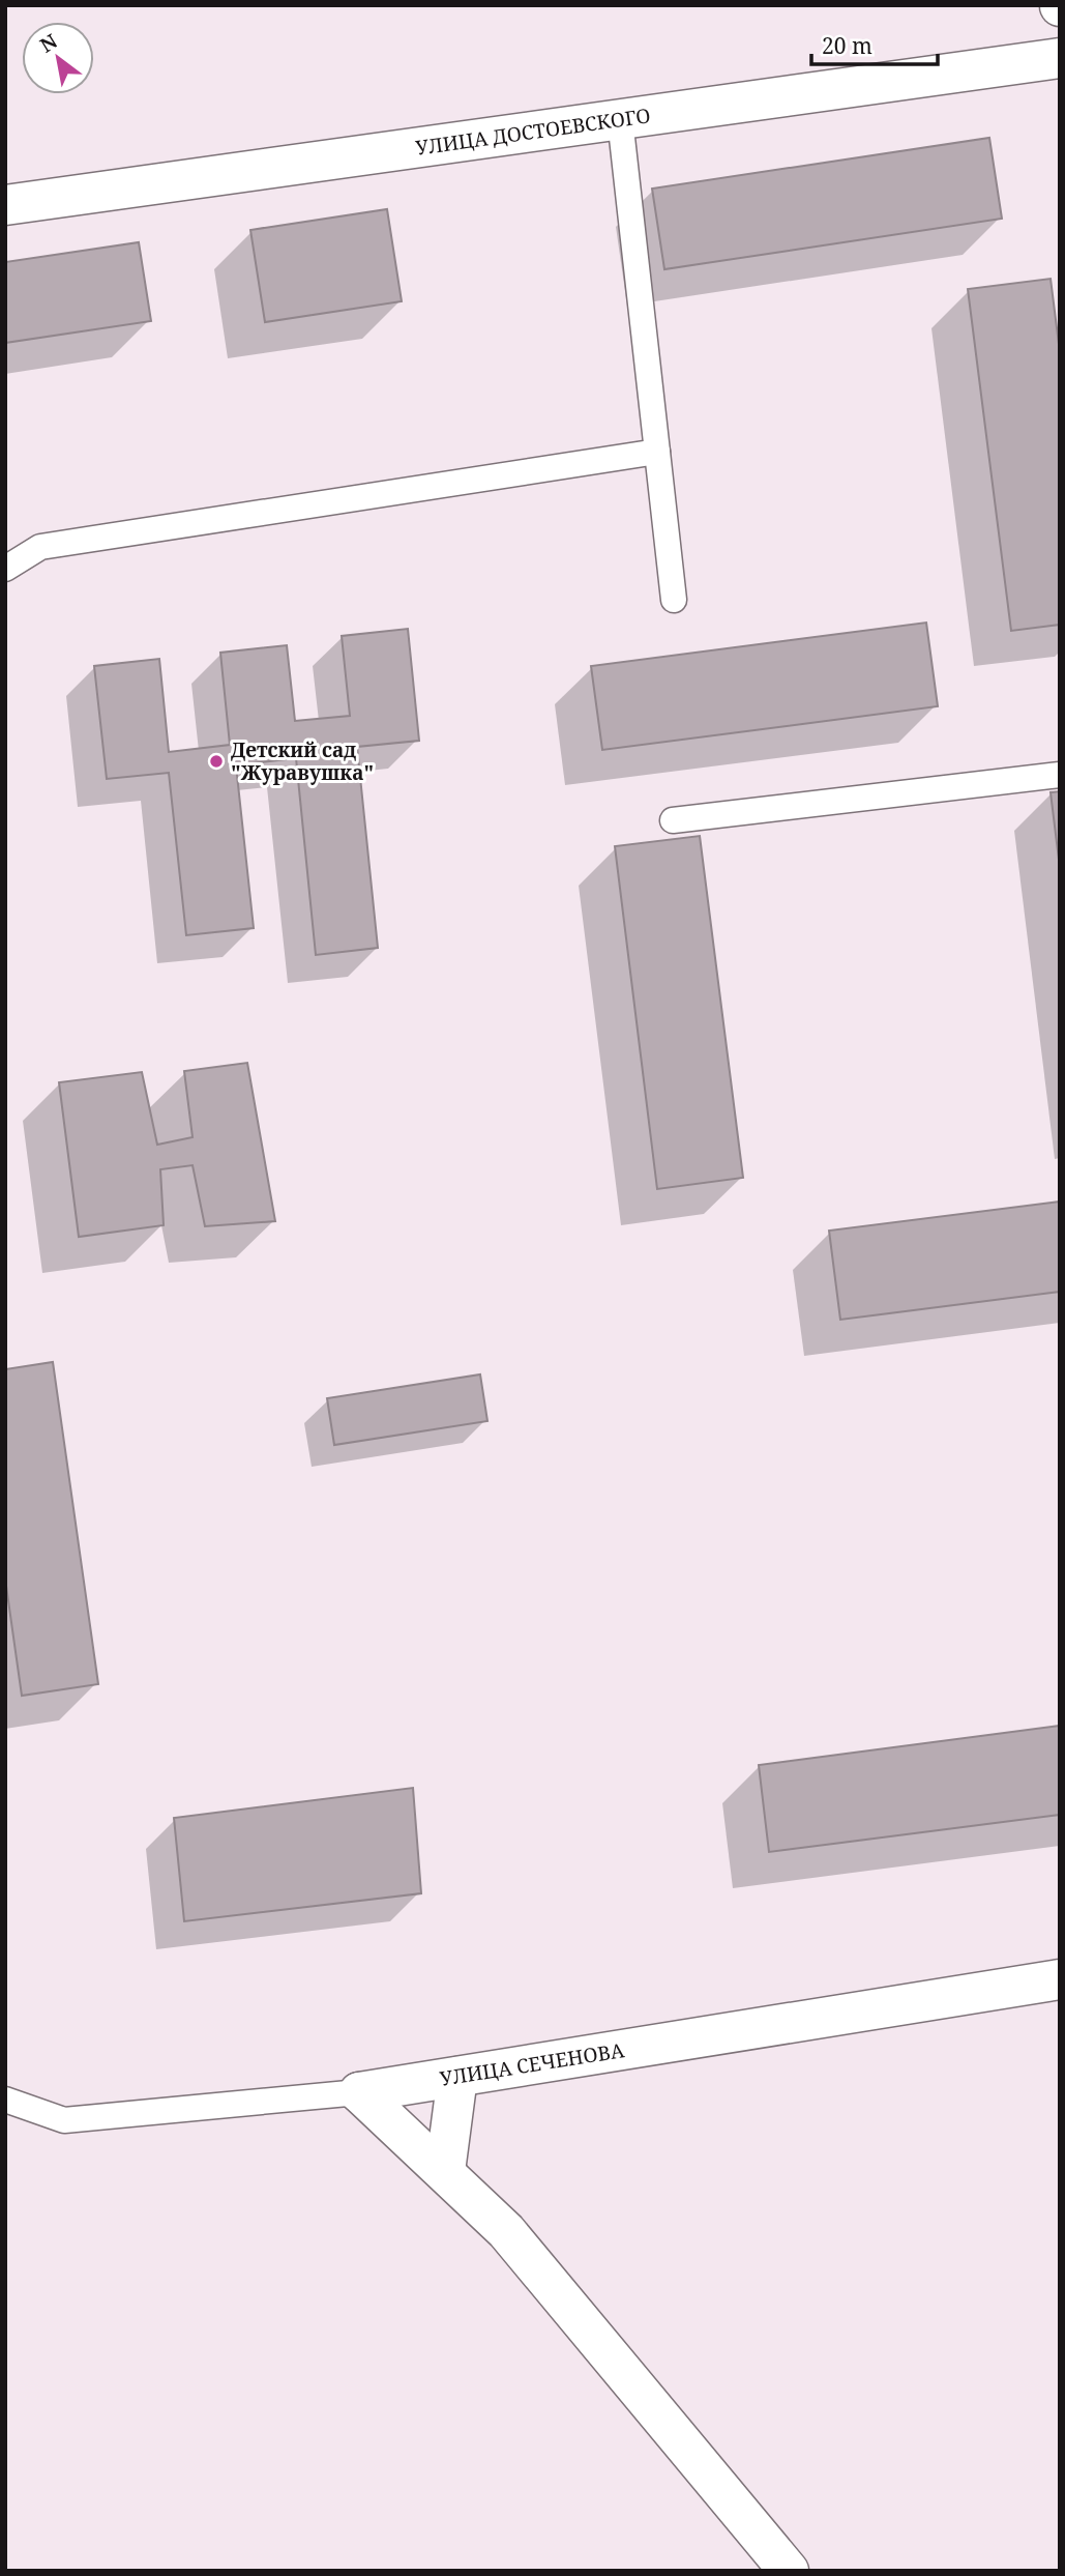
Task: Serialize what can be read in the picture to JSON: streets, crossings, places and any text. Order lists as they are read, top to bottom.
{
  "streets": {
    "street": ["УЛИЦА ДОСТОЕВСКОГО", "УЛИЦА СЕЧЕНОВА"]
  },
  "places": ["Детский сад \"Журавушка\""],
  "scale_bar": "20 m",
  "north": "top left"
}
